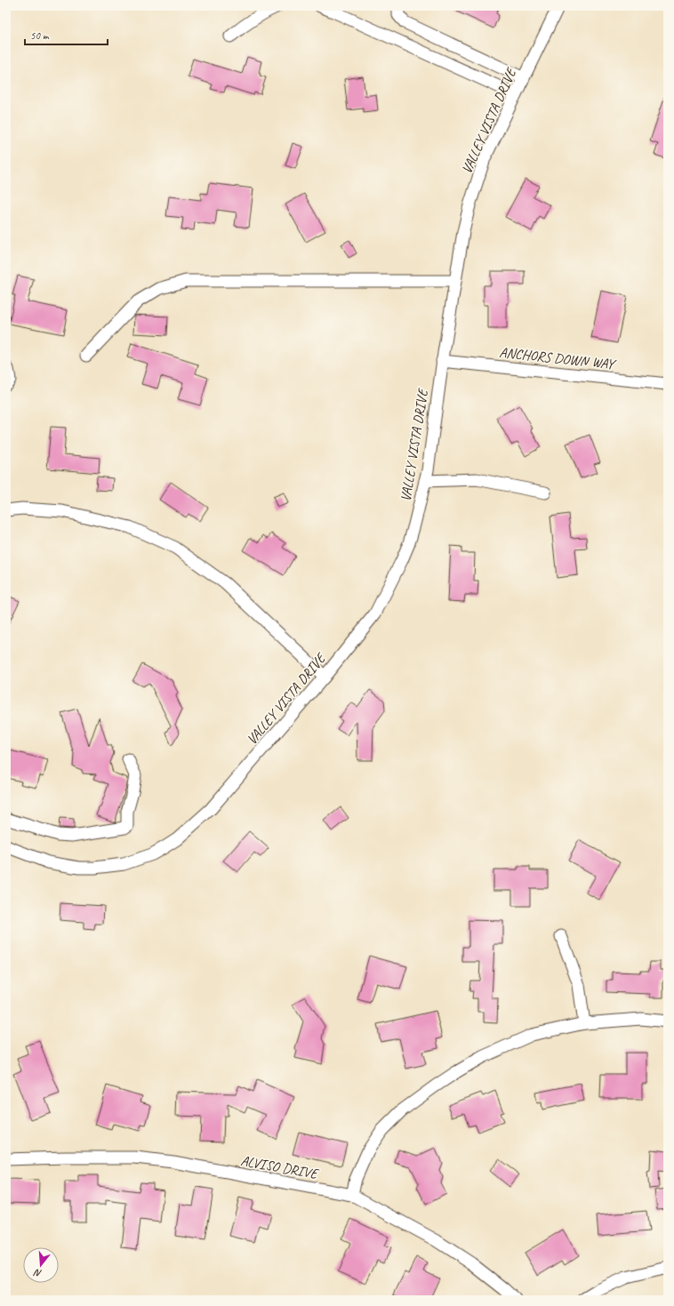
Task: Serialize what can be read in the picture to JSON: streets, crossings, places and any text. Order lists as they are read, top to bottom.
{
  "streets": {
    "street": ["VALLEY VISTA DRIVE", "ANCHORS DOWN WAY", "ALVISO DRIVE"]
  },
  "crossings": [
    ["VALLEY VISTA DRIVE", "ANCHORS DOWN WAY"]
  ],
  "scale_bar": "50 m",
  "north": "bottom"
}
